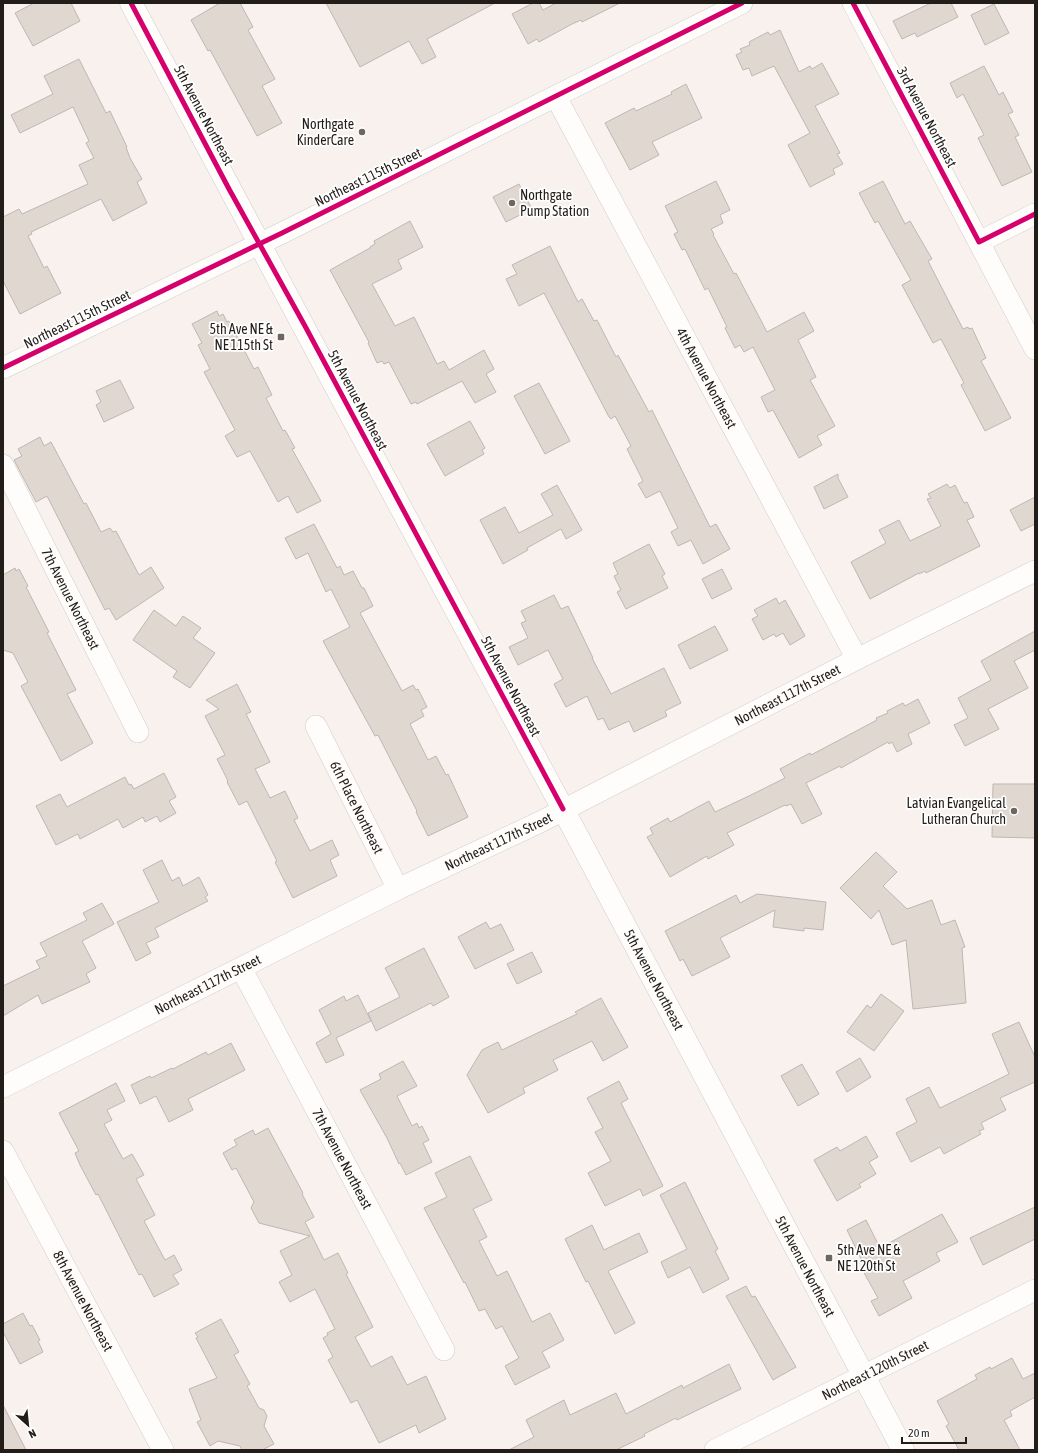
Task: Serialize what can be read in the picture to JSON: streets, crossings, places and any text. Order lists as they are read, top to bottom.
{
  "streets": {
    "main road": ["5th Avenue Northeast"],
    "street": [
      "3rd Avenue Northeast",
      "Northeast 115th Street",
      "4th Avenue Northeast",
      "7th Avenue Northeast",
      "Northeast 117th Street",
      "6th Place Northeast",
      "8th Avenue Northeast",
      "Northeast 120th Street"
    ]
  },
  "crossings": [
    ["5th Avenue Northeast", "Northeast 115th Street"],
    ["5th Avenue Northeast", "Northeast 117th Street"],
    ["5th Avenue Northeast", "Northeast 120th Street"],
    ["Northeast 115th Street", "4th Avenue Northeast"],
    ["4th Avenue Northeast", "Northeast 117th Street"],
    ["7th Avenue Northeast", "Northeast 117th Street"],
    ["Northeast 117th Street", "6th Place Northeast"]
  ],
  "places": {
    "other": ["Northgate KinderCare", "Northgate Pump Station", "Latvian Evangelical Lutheran Church"],
    "transit": ["5th Ave NE & NE 115th St", "5th Ave NE & NE 120th St"]
  },
  "scale_bar": "20 m",
  "north": "bottom right"
}
